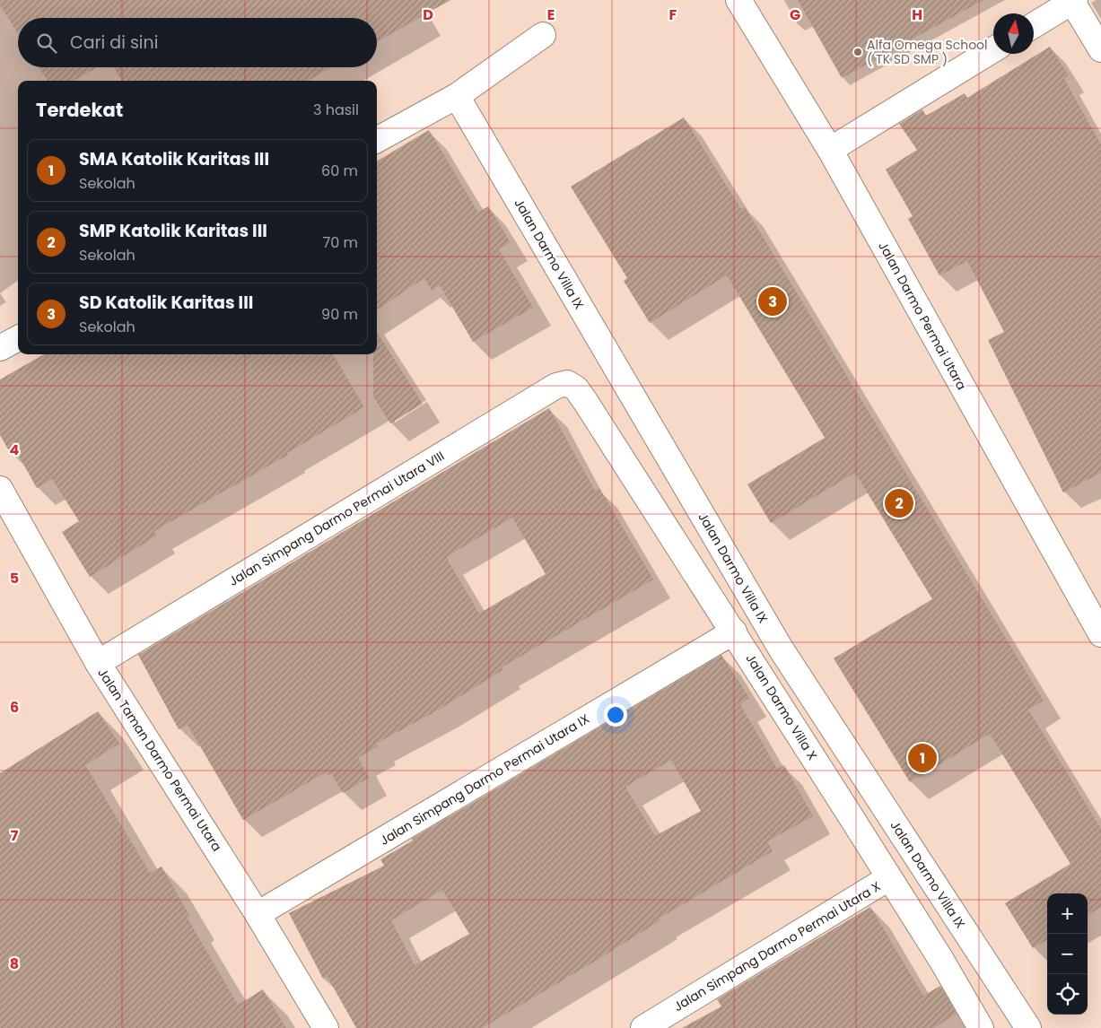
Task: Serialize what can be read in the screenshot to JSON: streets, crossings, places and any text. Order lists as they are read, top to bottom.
{
  "streets": {
    "street": [
      "Jalan Darmo Villa IX",
      "Jalan Darmo Permai Utara",
      "Jalan Simpang Darmo Permai Utara VIII",
      "Jalan Darmo Villa X",
      "Jalan Taman Darmo Permai Utara",
      "Jalan Simpang Darmo Permai Utara IX",
      "Jalan Simpang Darmo Permai Utara X"
    ]
  },
  "crossings": [
    ["Jalan Simpang Darmo Permai Utara VIII", "Jalan Darmo Villa X"],
    ["Jalan Simpang Darmo Permai Utara VIII", "Jalan Taman Darmo Permai Utara"],
    ["Jalan Darmo Villa X", "Jalan Simpang Darmo Permai Utara IX"],
    ["Jalan Darmo Villa X", "Jalan Simpang Darmo Permai Utara X"],
    ["Jalan Taman Darmo Permai Utara", "Jalan Simpang Darmo Permai Utara IX"]
  ],
  "places": ["Alfa Omega School ( TK SD SMP )"],
  "north": "top",
  "page": {
    "search": "Cari di sini",
    "heading": ["Terdekat", "3 hasil"],
    "list": [
      {
        "mark": "1",
        "name": "SMA Katolik Karitas III",
        "note": "Sekolah",
        "value": "60 m"
      },
      {
        "mark": "2",
        "name": "SMP Katolik Karitas III",
        "note": "Sekolah",
        "value": "70 m"
      },
      {
        "mark": "3",
        "name": "SD Katolik Karitas III",
        "note": "Sekolah",
        "value": "90 m"
      }
    ],
    "pins": ["3", "2", "1"],
    "map_buttons": ["+", "−"]
  },
  "grid": {
    "columns": [
      "D",
      "E",
      "F",
      "G",
      "H"
    ],
    "rows": [
      "4",
      "5",
      "6",
      "7",
      "8"
    ]
  }
}
